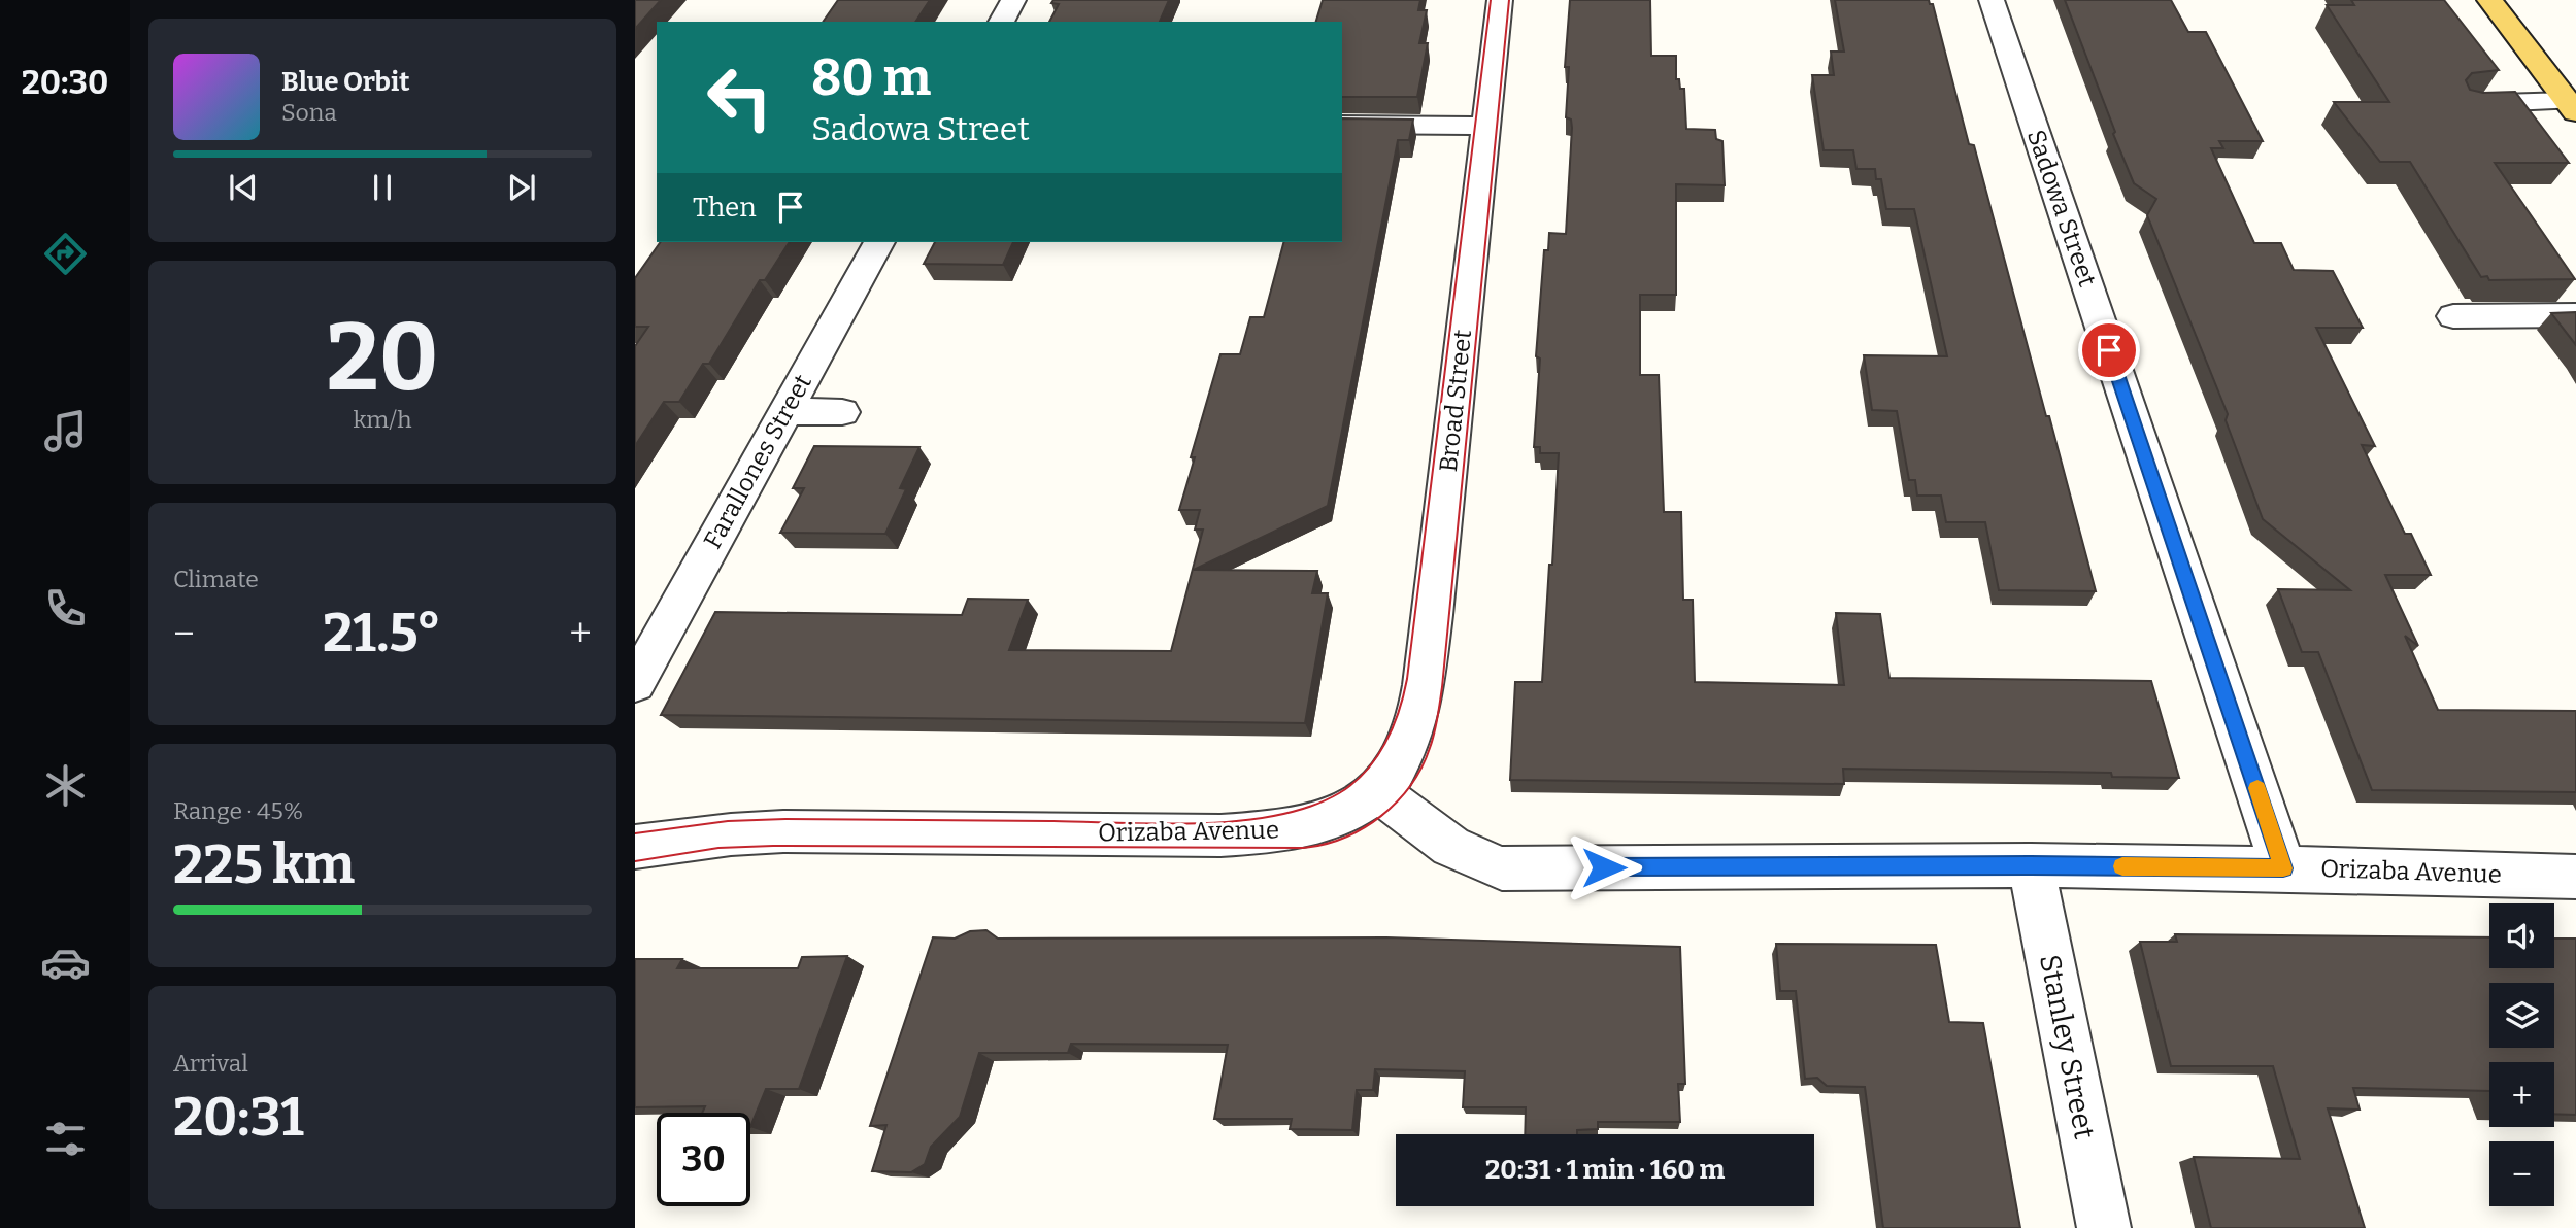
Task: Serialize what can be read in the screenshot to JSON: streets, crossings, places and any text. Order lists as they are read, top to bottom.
{
  "streets": {
    "street": [
      "Sadowa Street",
      "Broad Street",
      "Farallones Street",
      "Orizaba Avenue",
      "Stanley Street"
    ]
  },
  "crossings": [
    ["Sadowa Street", "Orizaba Avenue"],
    ["Broad Street", "Orizaba Avenue"],
    ["Orizaba Avenue", "Stanley Street"]
  ],
  "page": {
    "tabs": "20:30",
    "turn": ["80 m", "Sadowa Street"],
    "song": ["Blue Orbit", "Sona"],
    "then": "Then",
    "tile": [
      ["20", "km/h"],
      "Climate",
      ["Range · 45%", "225 km"],
      ["Arrival", "20:31"]
    ],
    "heat": ["−", "21.5°", "+"],
    "map_buttons": ["+", "−"],
    "limit": "30",
    "trip": "20:31 · 1 min · 160 m"
  }
}
